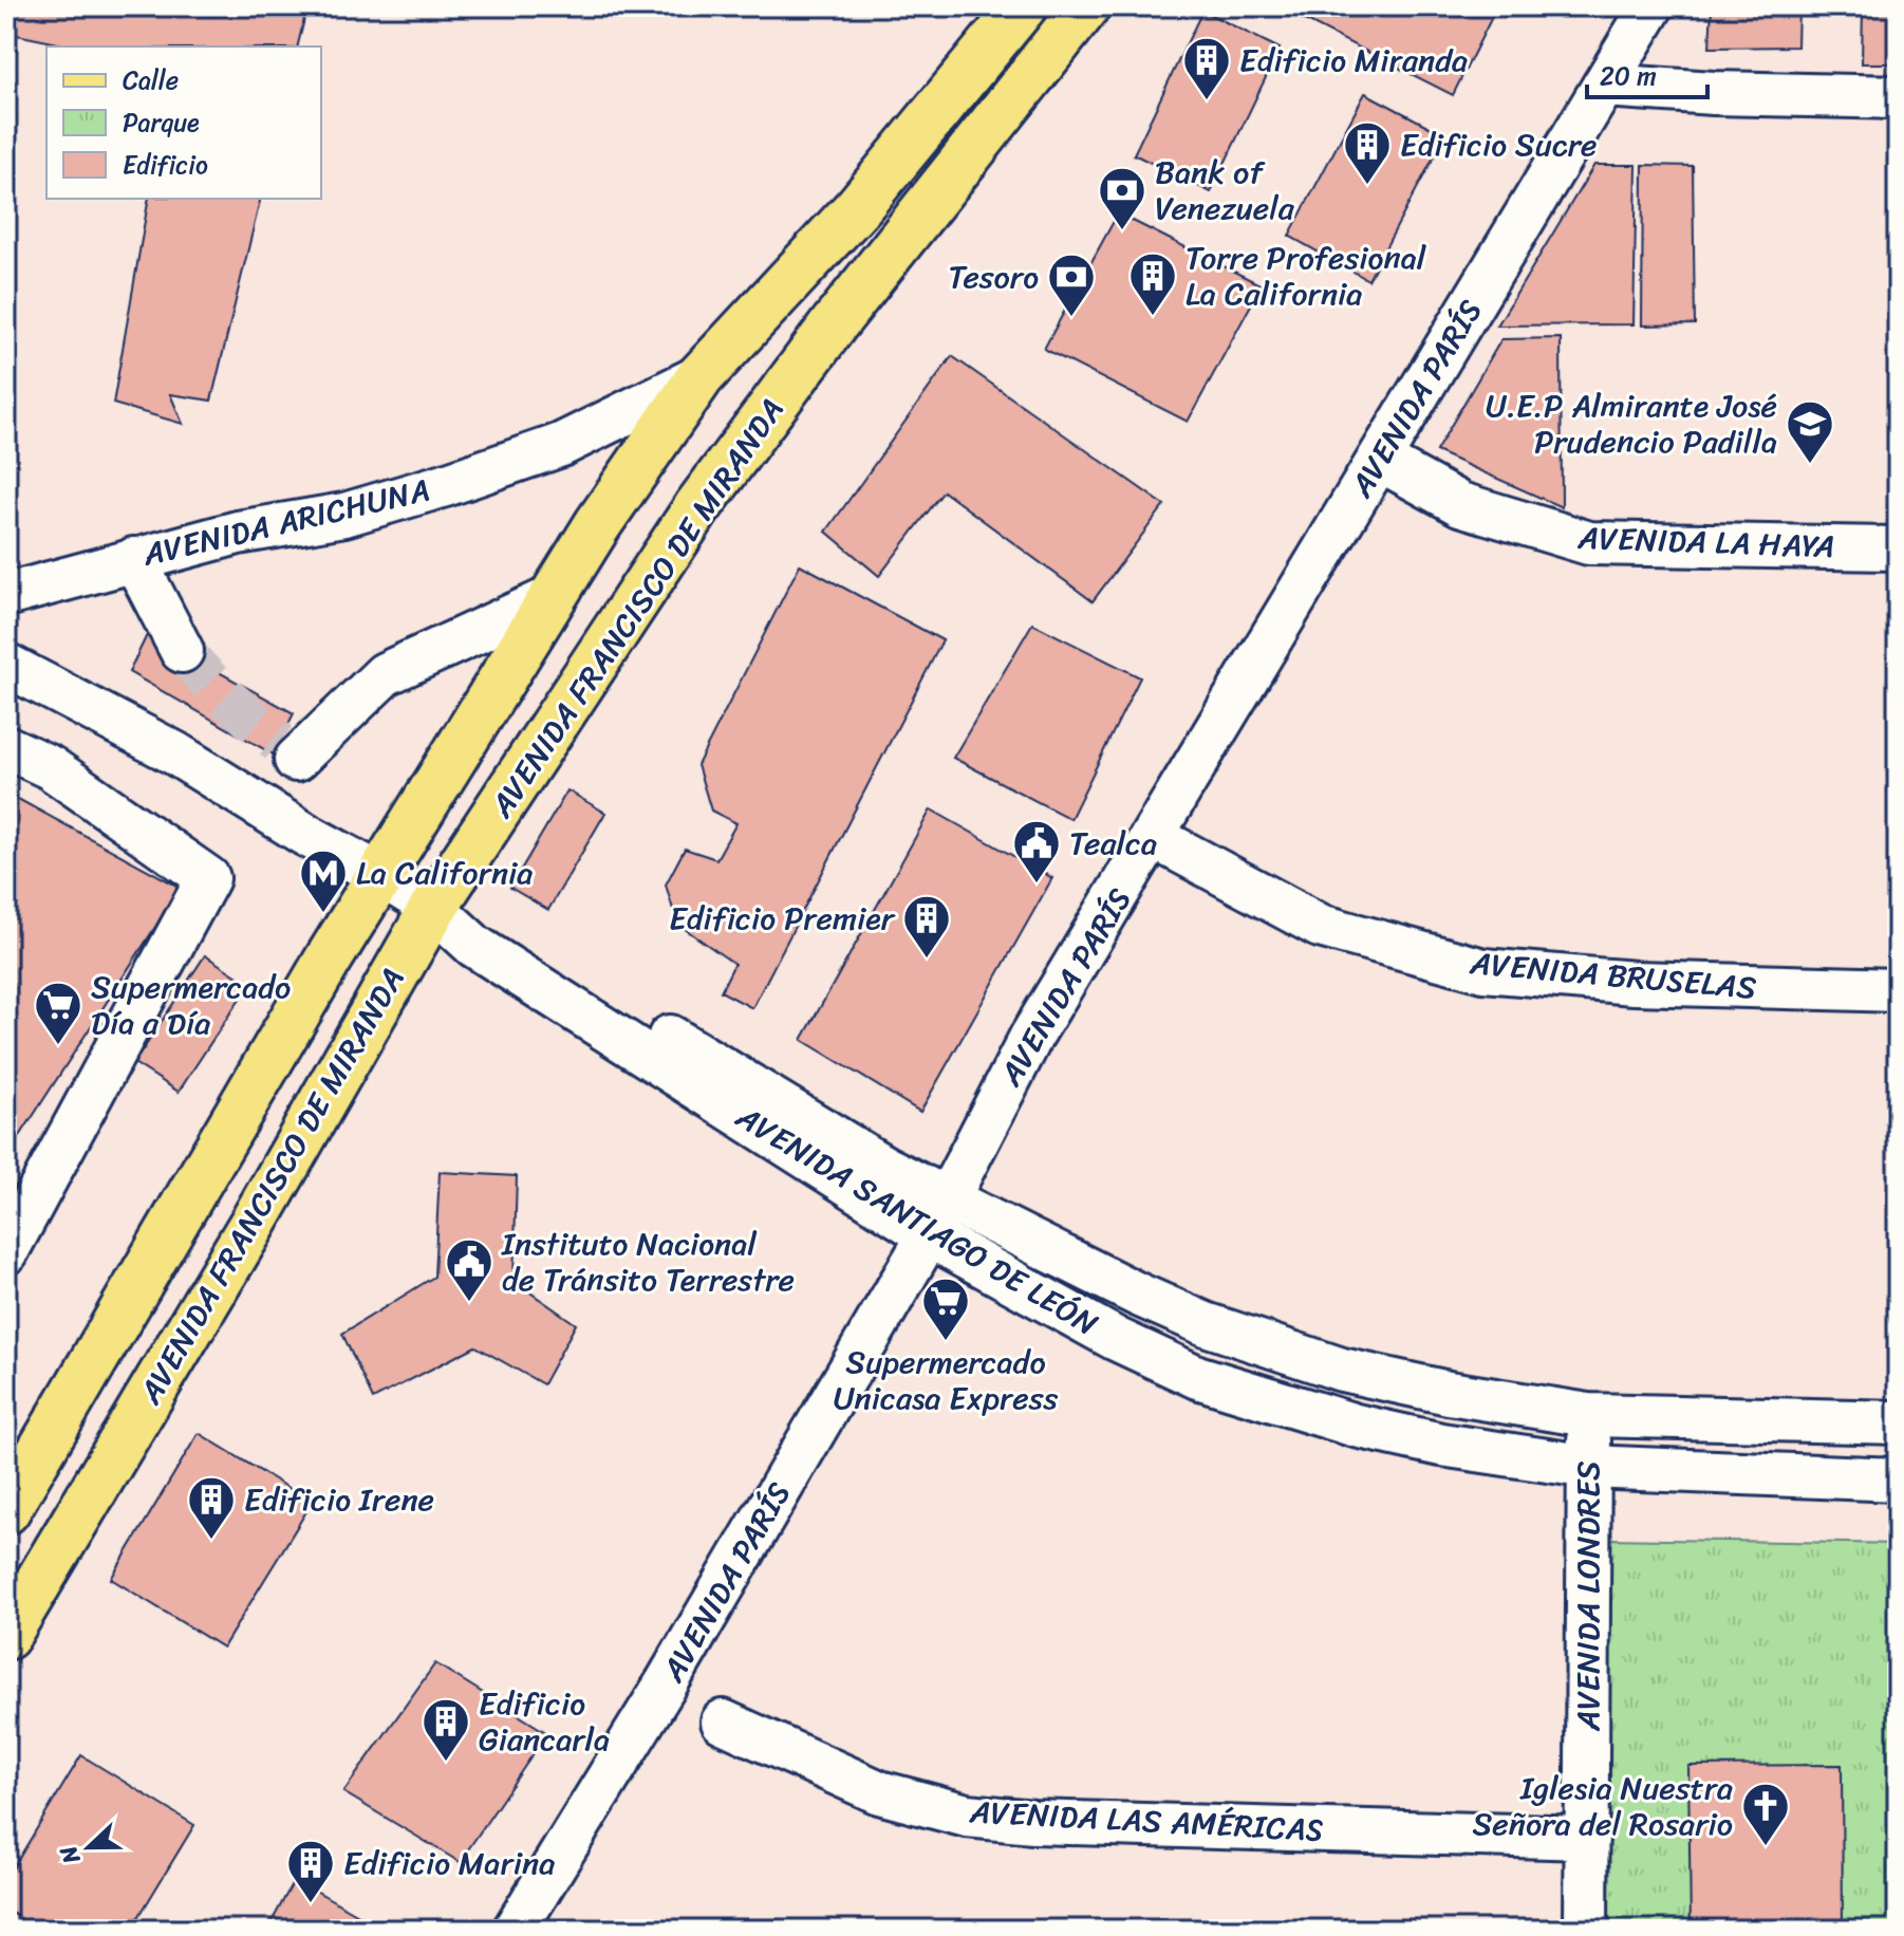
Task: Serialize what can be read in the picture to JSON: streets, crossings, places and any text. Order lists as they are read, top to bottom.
{
  "streets": {
    "main road": ["AVENIDA FRANCISCO DE MIRANDA"],
    "street": [
      "AVENIDA PARÍS",
      "AVENIDA ARICHUNA",
      "AVENIDA LA HAYA",
      "AVENIDA BRUSELAS",
      "AVENIDA SANTIAGO DE LEÓN",
      "AVENIDA LONDRES",
      "AVENIDA LAS AMÉRICAS"
    ]
  },
  "crossings": [
    ["AVENIDA PARÍS", "AVENIDA LA HAYA"],
    ["AVENIDA PARÍS", "AVENIDA BRUSELAS"],
    ["AVENIDA PARÍS", "AVENIDA SANTIAGO DE LEÓN"],
    ["AVENIDA ARICHUNA", "AVENIDA FRANCISCO DE MIRANDA"],
    ["AVENIDA FRANCISCO DE MIRANDA", "AVENIDA SANTIAGO DE LEÓN"],
    ["AVENIDA SANTIAGO DE LEÓN", "AVENIDA LONDRES"],
    ["AVENIDA LONDRES", "AVENIDA LAS AMÉRICAS"]
  ],
  "places": {
    "building": [
      "Edificio Miranda",
      "Edificio Sucre",
      "Torre Profesional La California",
      "Edificio Premier",
      "Edificio Irene",
      "Edificio Giancarla",
      "Edificio Marina"
    ],
    "bank": ["Bank of Venezuela", "Tesoro"],
    "school or university": ["U.E.P Almirante José Prudencio Padilla"],
    "public building": ["Tealca", "Instituto Nacional de Tránsito Terrestre"],
    "metro station": ["La California"],
    "supermarket": ["Supermercado Día a Día", "Supermercado Unicasa Express"],
    "church": ["Iglesia Nuestra Señora del Rosario"]
  },
  "legend": ["Calle", "Parque", "Edificio"],
  "scale_bar": "20 m",
  "north": "left"
}
